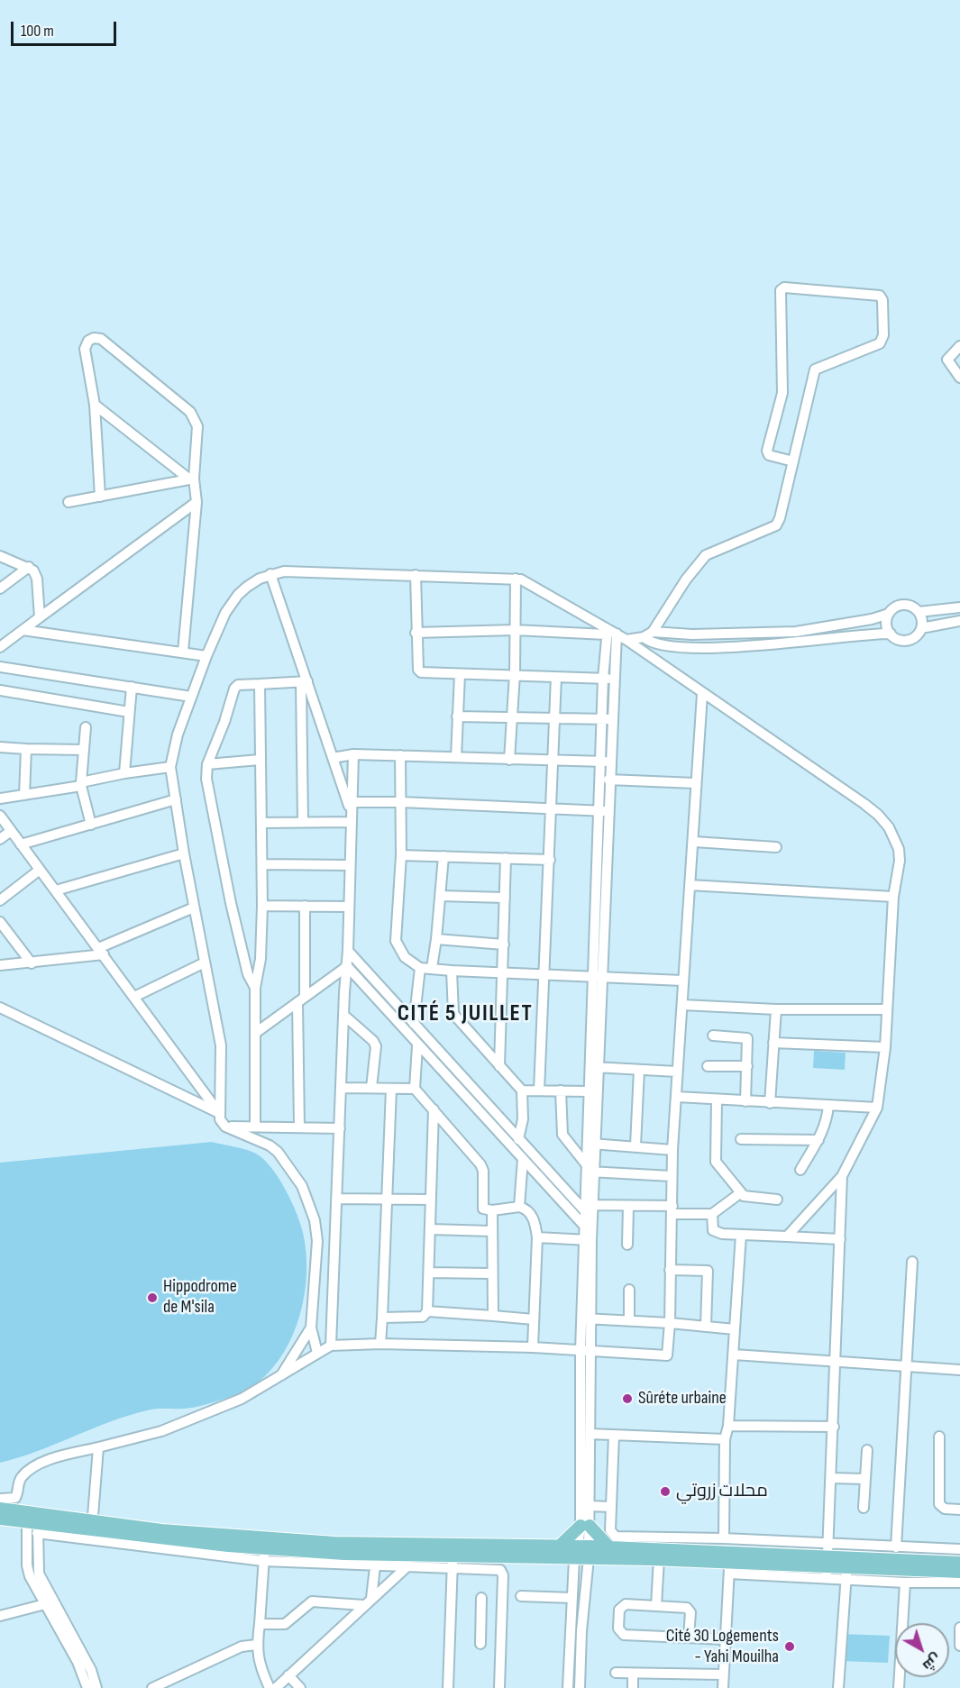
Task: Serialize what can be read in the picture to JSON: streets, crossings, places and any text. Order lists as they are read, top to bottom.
{
  "districts": ["CITÉ 5 JUILLET"],
  "places": [
    "Hippodrome de M'sila",
    "Sûréte urbaine",
    "محلات زروتي",
    "Cité 30 Logements - Yahi Mouilha"
  ],
  "scale_bar": "100 m",
  "north": "bottom right"
}
